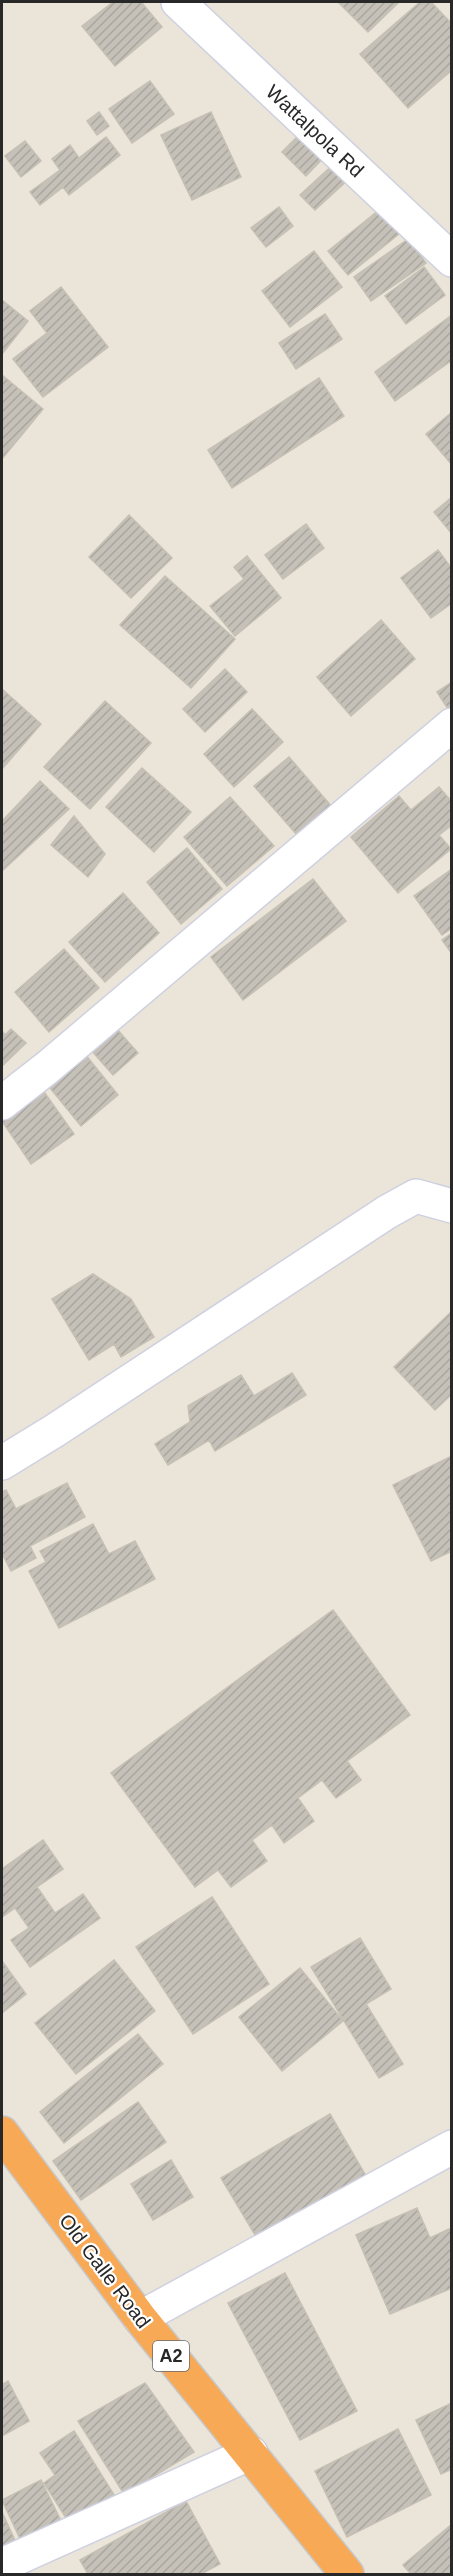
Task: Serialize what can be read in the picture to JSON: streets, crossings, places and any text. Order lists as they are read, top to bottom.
{
  "streets": {
    "highway": ["Old Galle Road", "A2"],
    "street": ["Wattalpola Rd"]
  }
}
